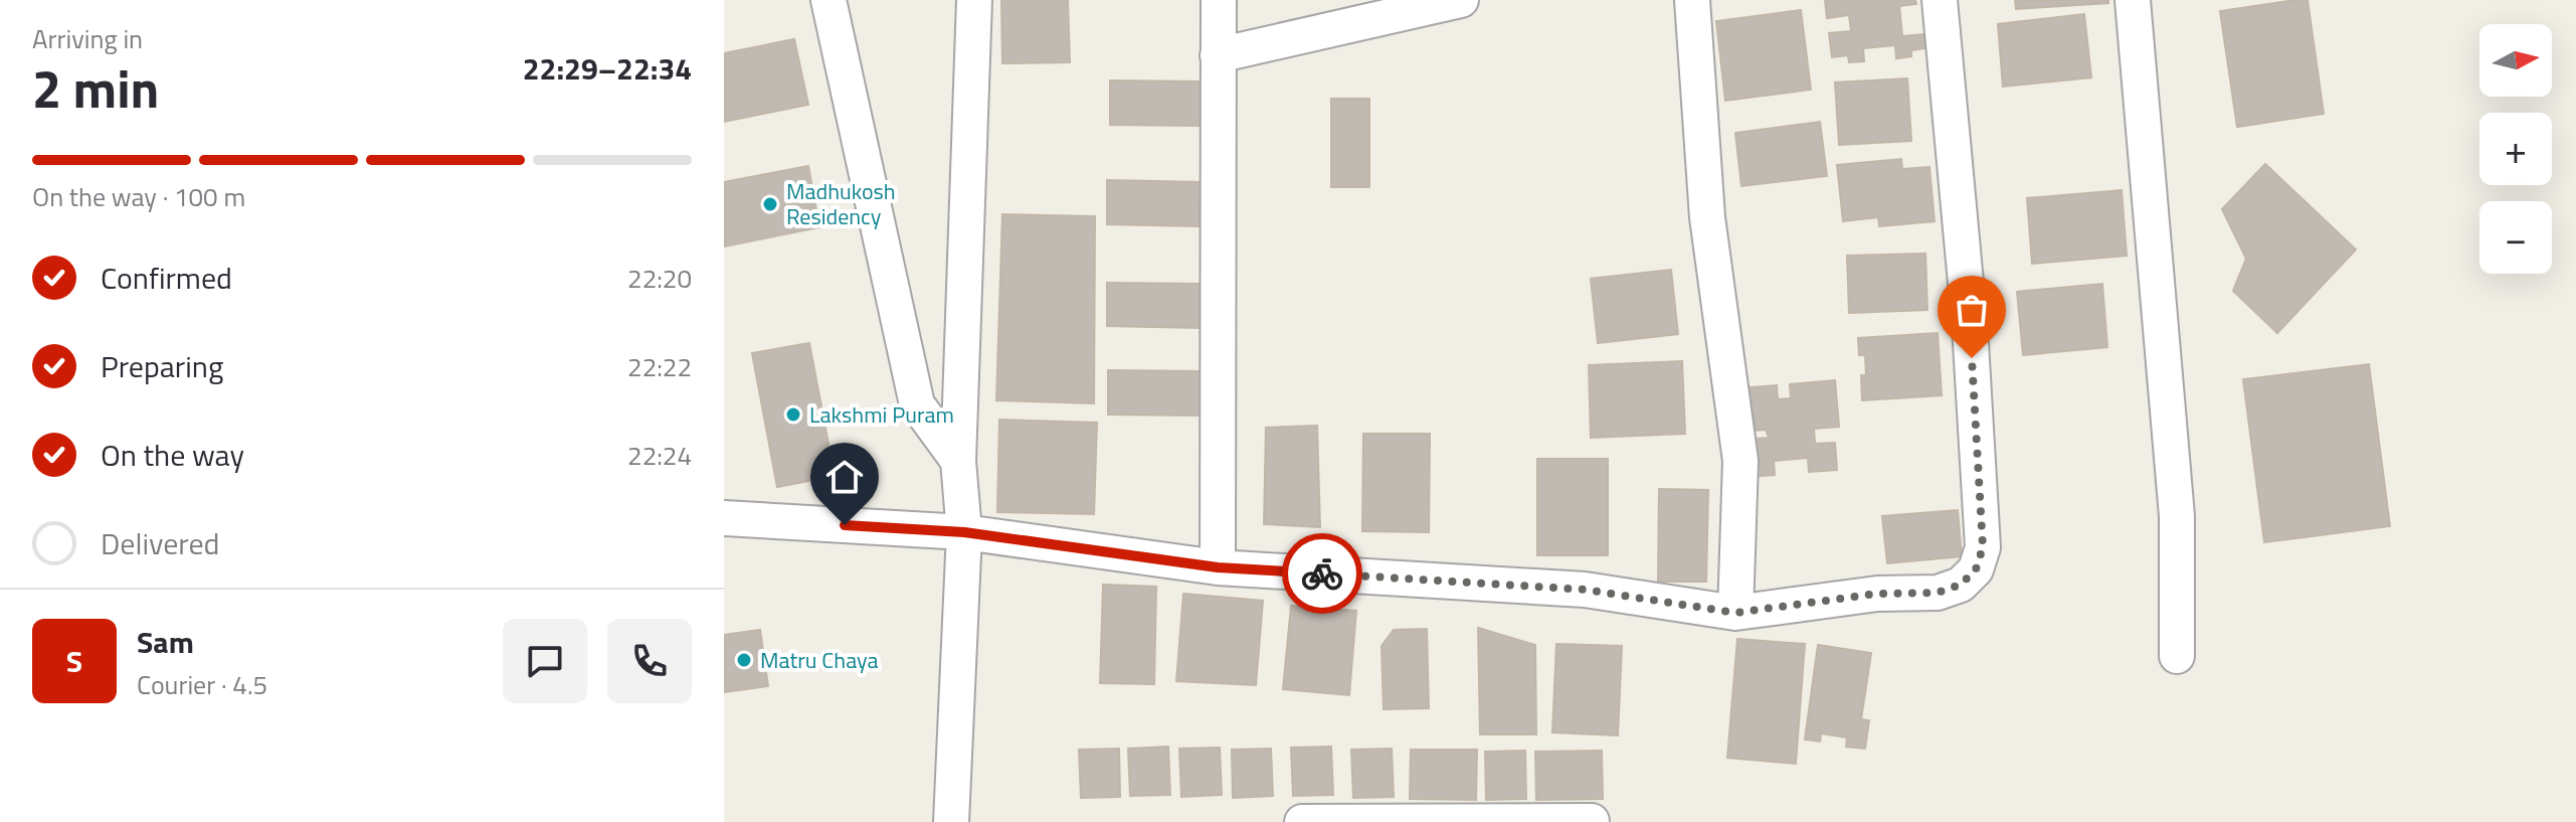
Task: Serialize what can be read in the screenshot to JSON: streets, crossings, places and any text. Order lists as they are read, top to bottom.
{
  "places": ["Madhukosh Residency", "Lakshmi Puram", "Matru Chaya"],
  "north": "right",
  "page": {
    "heading": ["2 min", "Arriving in", "22:29–22:34"],
    "panel": ["Sam", "Courier · 4.5"],
    "map_buttons": ["+", "−"],
    "bar": "On the way · 100 m",
    "list": [
      ["Confirmed", "22:20"],
      ["Preparing", "22:22"],
      ["On the way", "22:24"],
      "Delivered"
    ],
    "round": "S"
  }
}
